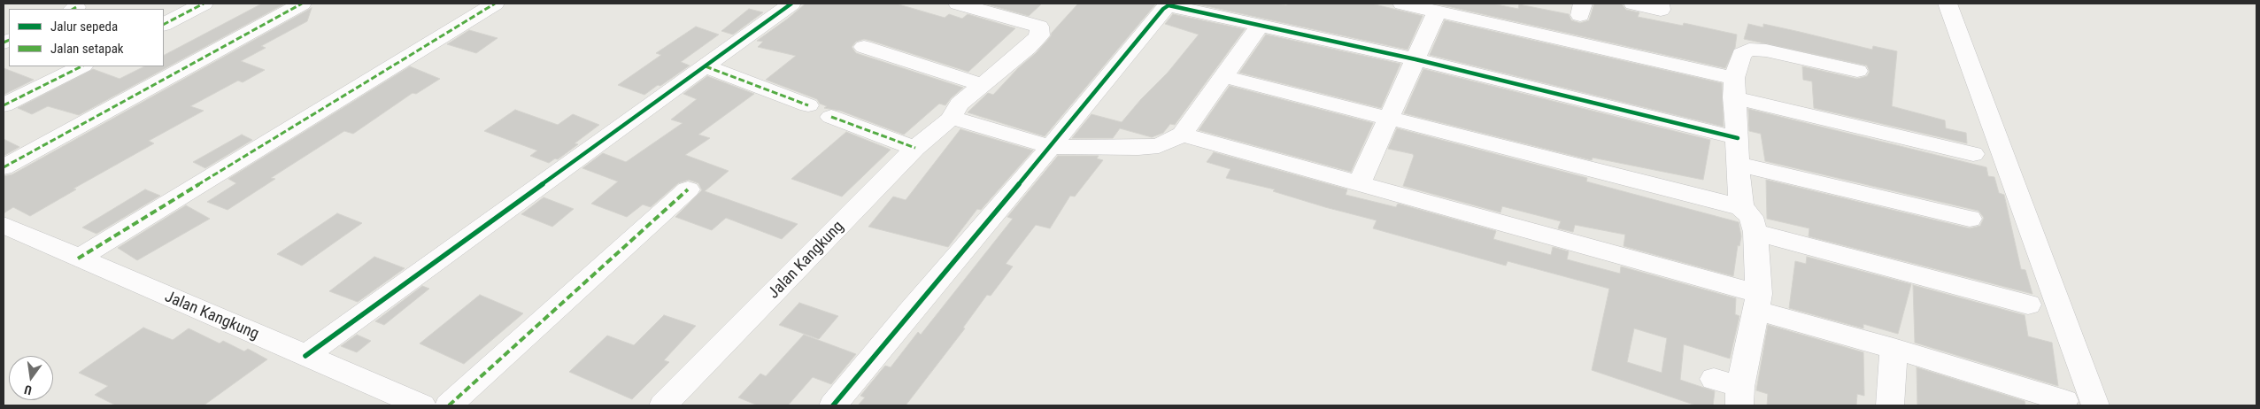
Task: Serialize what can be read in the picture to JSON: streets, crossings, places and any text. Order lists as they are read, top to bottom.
{
  "streets": {
    "street": ["Jalan Kangkung"]
  },
  "legend": ["Jalur sepeda", "Jalan setapak"],
  "north": "bottom"
}
